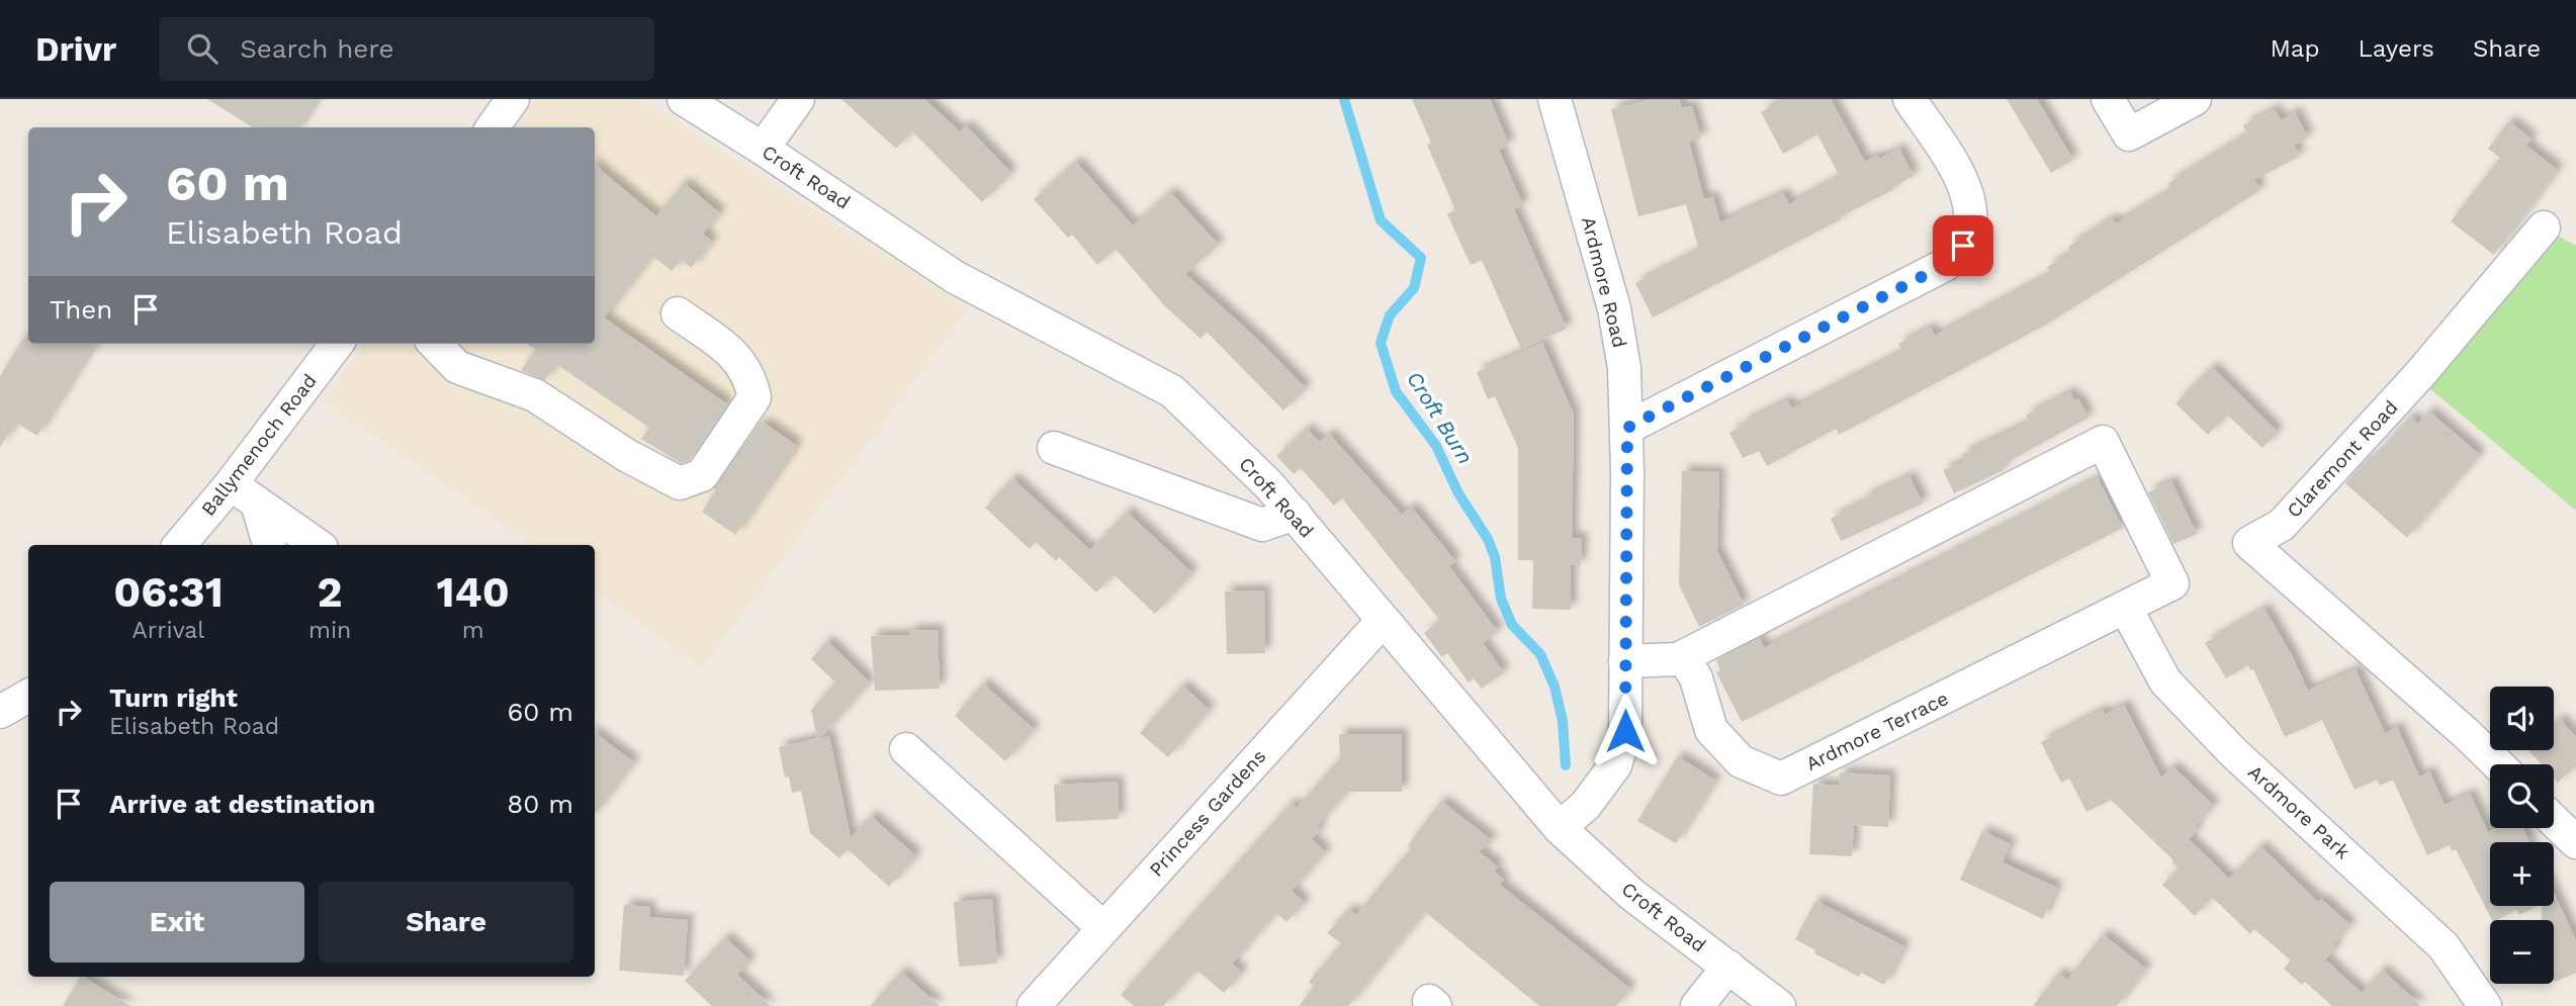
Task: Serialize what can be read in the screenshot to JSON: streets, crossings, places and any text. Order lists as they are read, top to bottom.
{
  "streets": {
    "street": [
      "Croft Road",
      "Ardmore Road",
      "Ballymenoch Road",
      "Claremont Road",
      "Ardmore Terrace",
      "Ardmore Park",
      "Princess Gardens"
    ]
  },
  "crossings": [
    ["Croft Road", "Ardmore Road"],
    ["Croft Road", "Princess Gardens"],
    ["Ardmore Terrace", "Ardmore Park"]
  ],
  "water": ["Croft Burn"],
  "page": {
    "header": "Drivr",
    "search": "Search here",
    "nav": ["Map", "Layers", "Share"],
    "turn": ["60 m", "Elisabeth Road"],
    "then": "Then",
    "eta": [
      "06:31",
      "Arrival",
      "2",
      "min",
      "140",
      "m"
    ],
    "list": [
      {
        "name": "Turn right",
        "note": "Elisabeth Road",
        "value": "60 m"
      },
      {
        "name": "Arrive at destination",
        "value": "80 m"
      }
    ],
    "map_buttons": ["+", "−"],
    "buttons": ["Exit", "Share"]
  }
}
